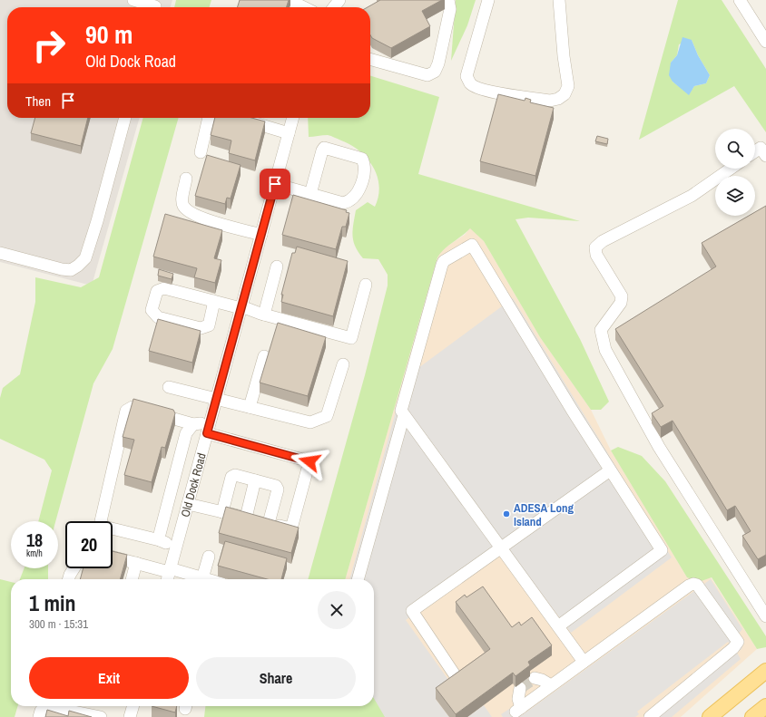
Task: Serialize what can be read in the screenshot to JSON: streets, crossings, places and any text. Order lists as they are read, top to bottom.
{
  "streets": {
    "street": ["Old Dock Road"]
  },
  "places": ["ADESA Long Island"],
  "page": {
    "turn": ["90 m", "Old Dock Road"],
    "then": "Then",
    "speed": "18 km/h",
    "limit": "20",
    "heading": ["1 min", "300 m · 15:31"],
    "buttons": ["Exit", "Share"]
  }
}
